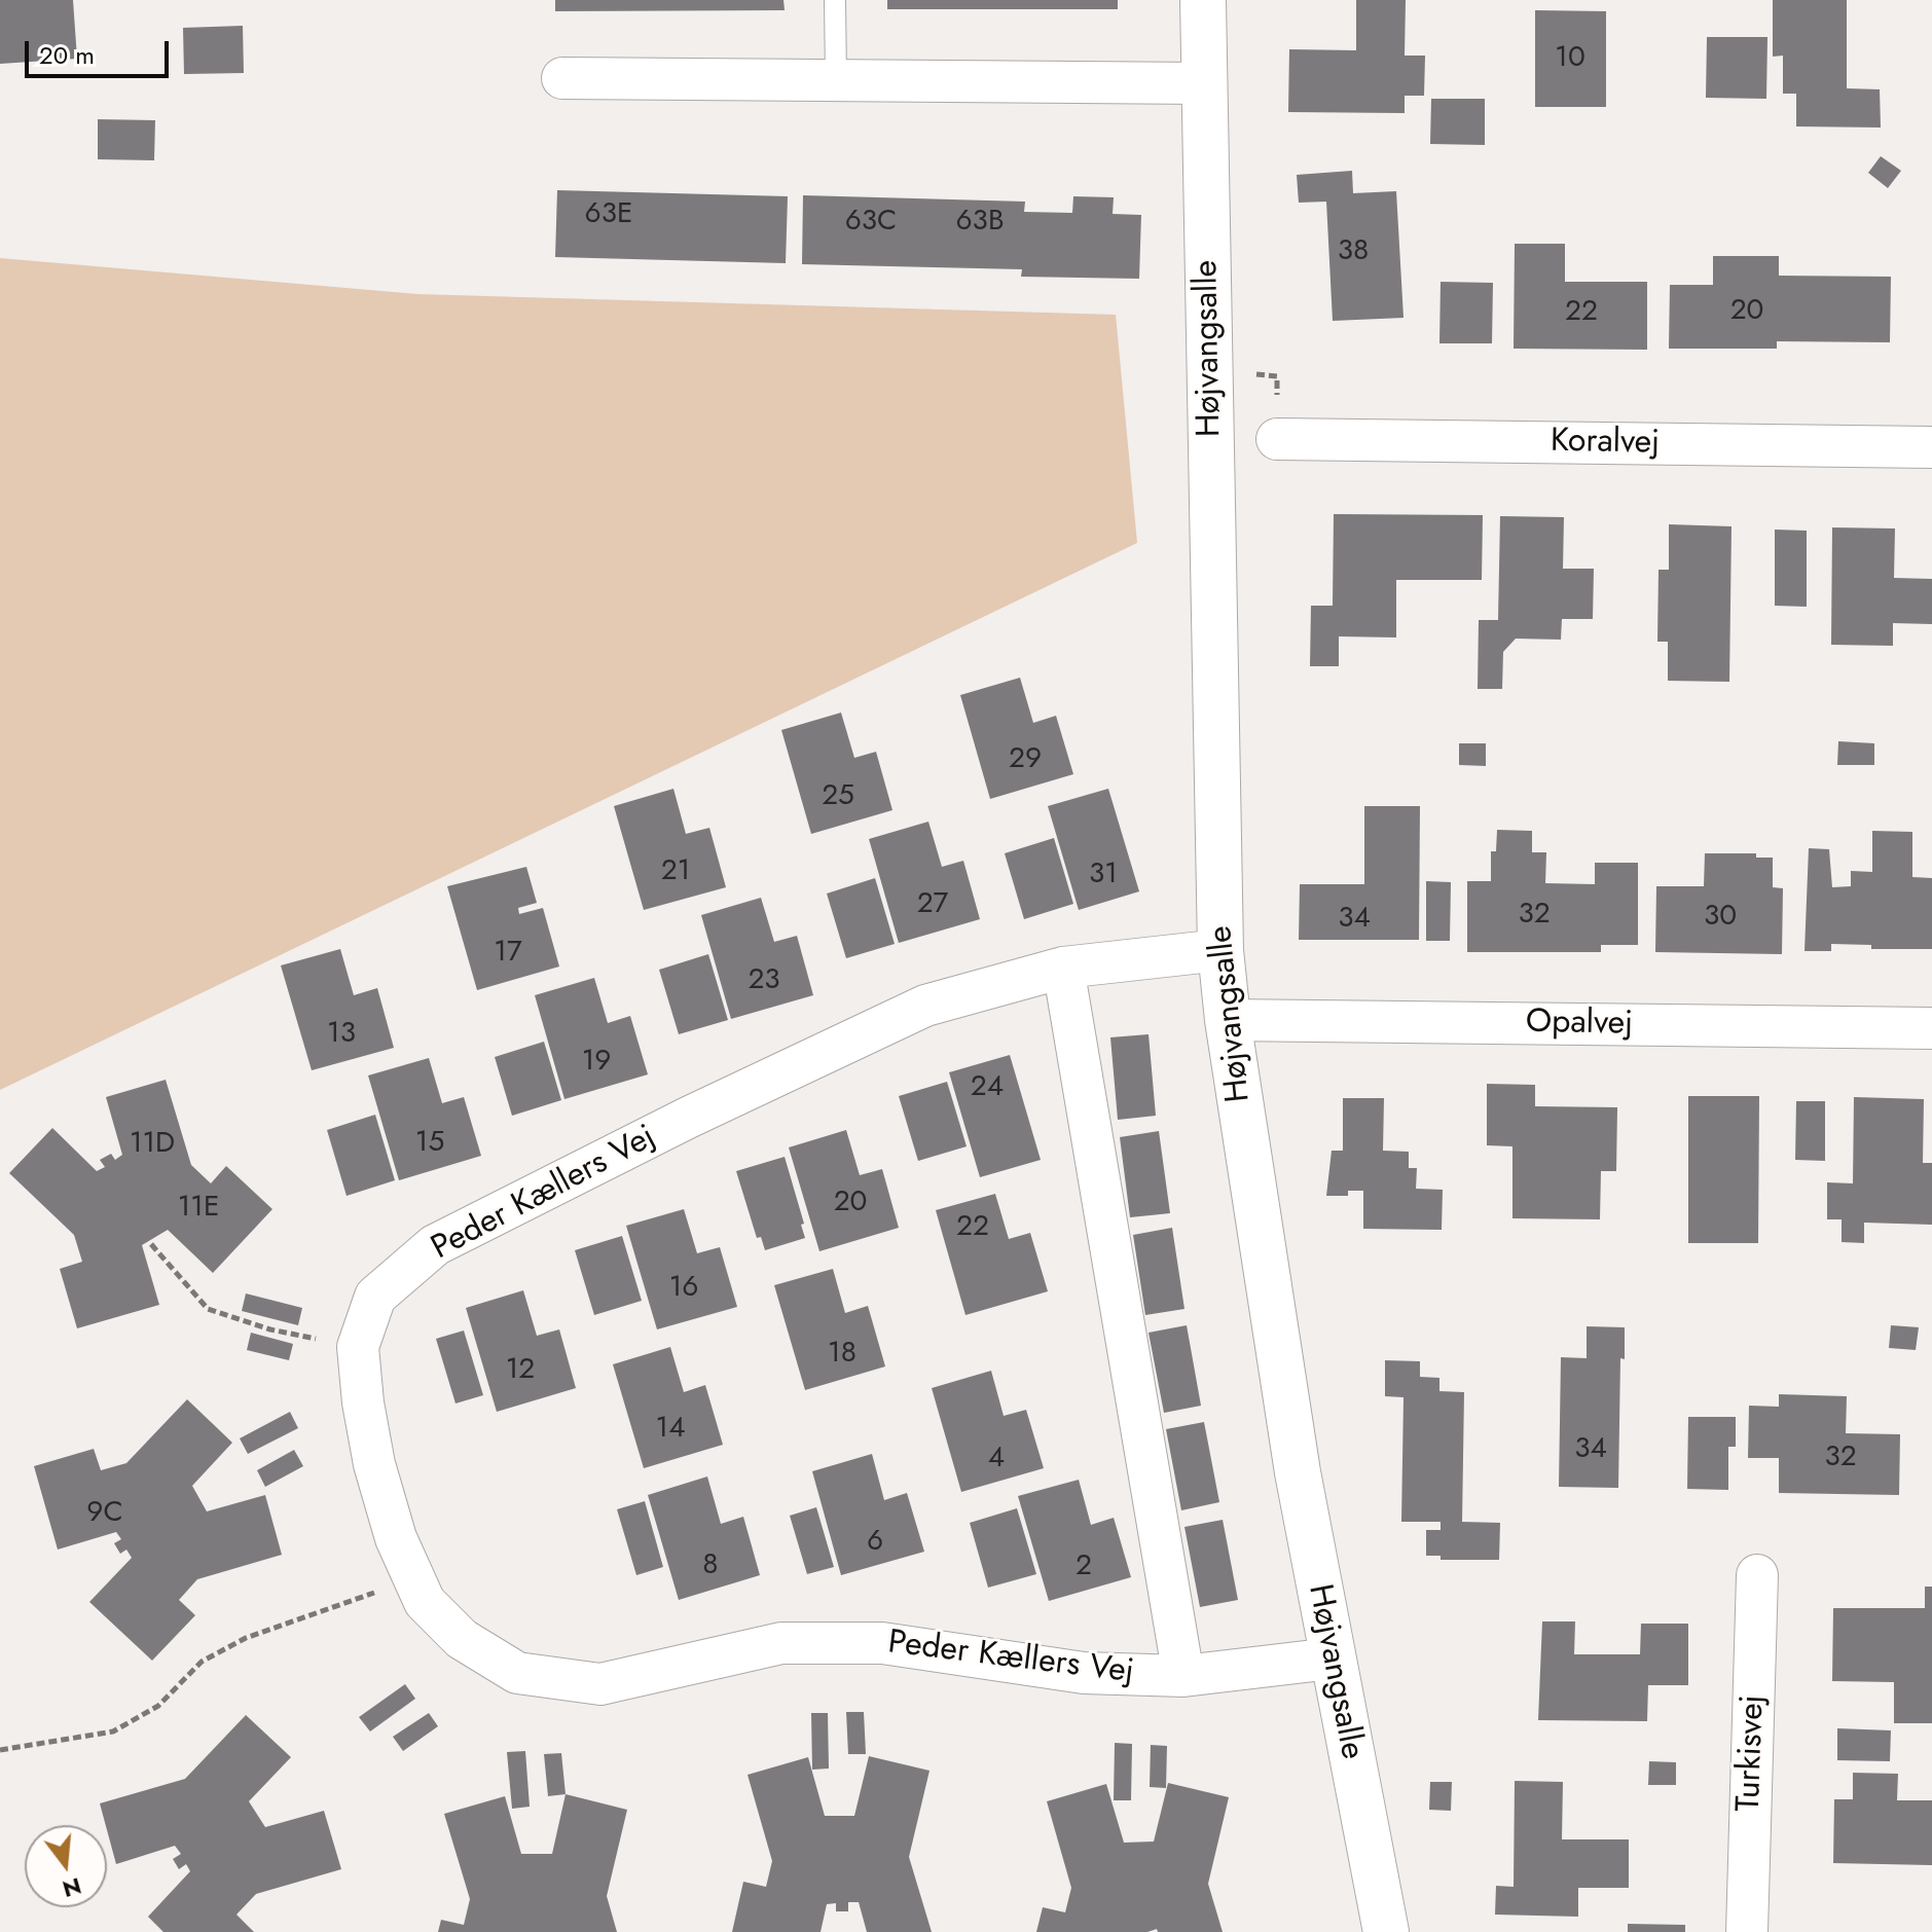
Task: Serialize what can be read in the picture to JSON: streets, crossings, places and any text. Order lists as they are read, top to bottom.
{
  "streets": {
    "street": [
      "Højvangsalle",
      "Koralvej",
      "Opalvej",
      "Peder Kællers Vej",
      "Turkisvej"
    ]
  },
  "crossings": [
    ["Højvangsalle", "Opalvej"],
    ["Højvangsalle", "Peder Kællers Vej"]
  ],
  "house_numbers": [
    "10",
    "63E",
    "63C",
    "63B",
    "38",
    "20",
    "22",
    "29",
    "25",
    "21",
    "31",
    "27",
    "32",
    "30",
    "34",
    "17",
    "23",
    "13",
    "19",
    "24",
    "15",
    "11D",
    "20",
    "11E",
    "22",
    "16",
    "18",
    "12",
    "14",
    "34",
    "32",
    "4",
    "9C",
    "6",
    "8",
    "2"
  ],
  "scale_bar": "20 m",
  "north": "bottom"
}
